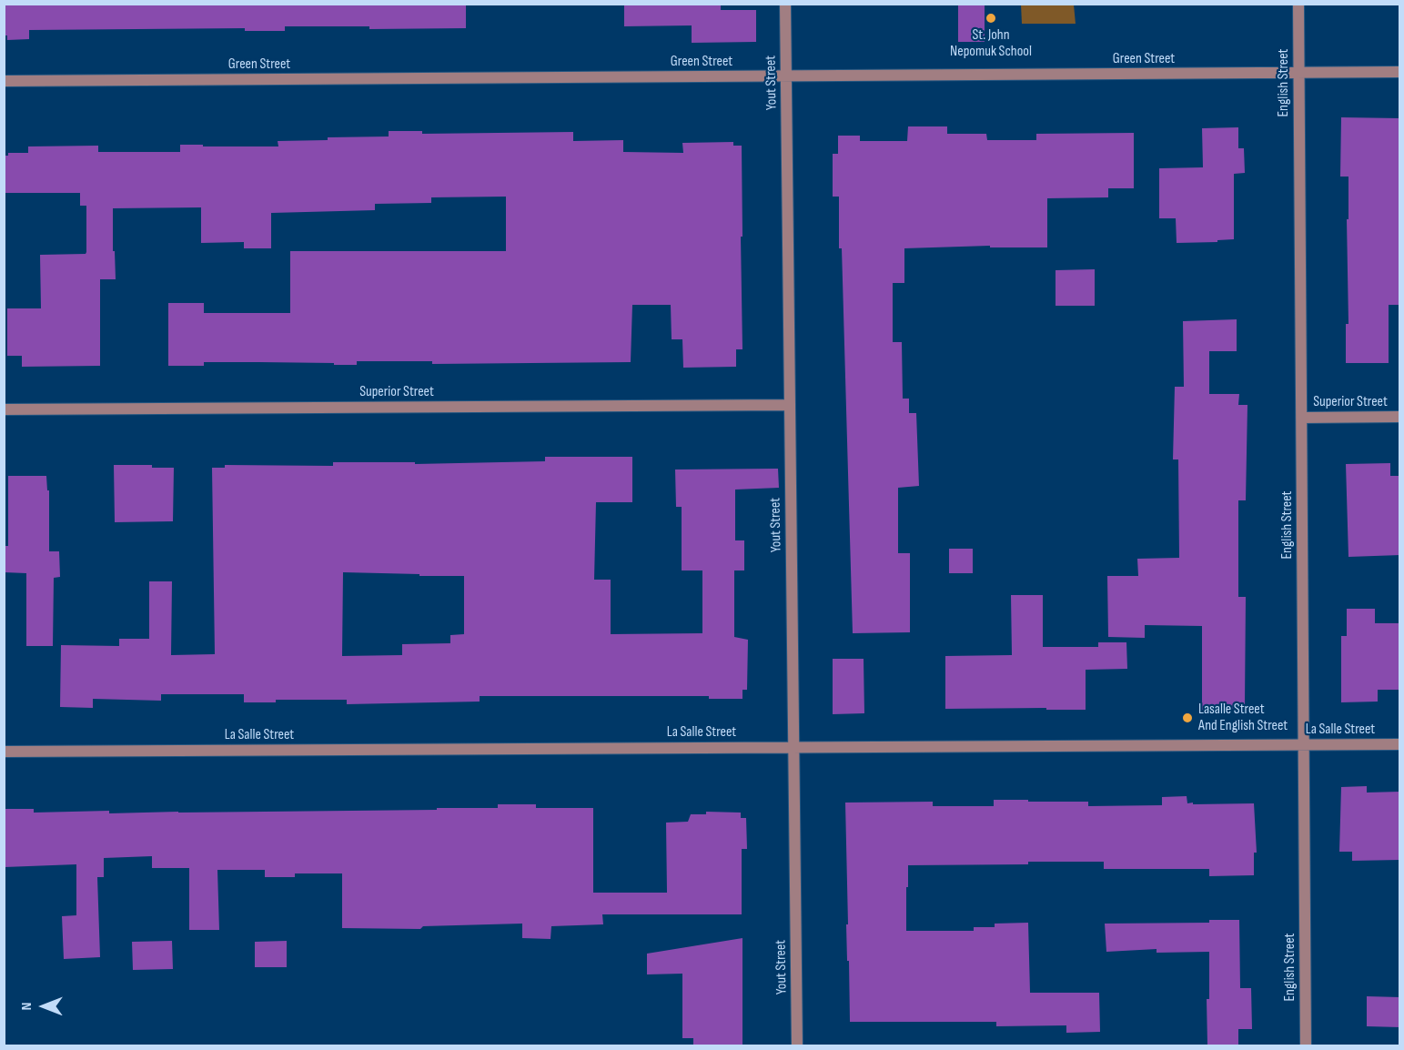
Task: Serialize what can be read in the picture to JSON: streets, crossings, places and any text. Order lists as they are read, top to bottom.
{
  "streets": {
    "street": [
      "Green Street",
      "Yout Street",
      "English Street",
      "Superior Street",
      "La Salle Street"
    ]
  },
  "crossings": [
    ["Green Street", "Yout Street"],
    ["Green Street", "English Street"],
    ["Yout Street", "Superior Street"],
    ["Yout Street", "La Salle Street"],
    ["English Street", "Superior Street"],
    ["English Street", "La Salle Street"]
  ],
  "places": ["St. John Nepomuk School", "Lasalle Street And English Street"],
  "north": "left"
}
